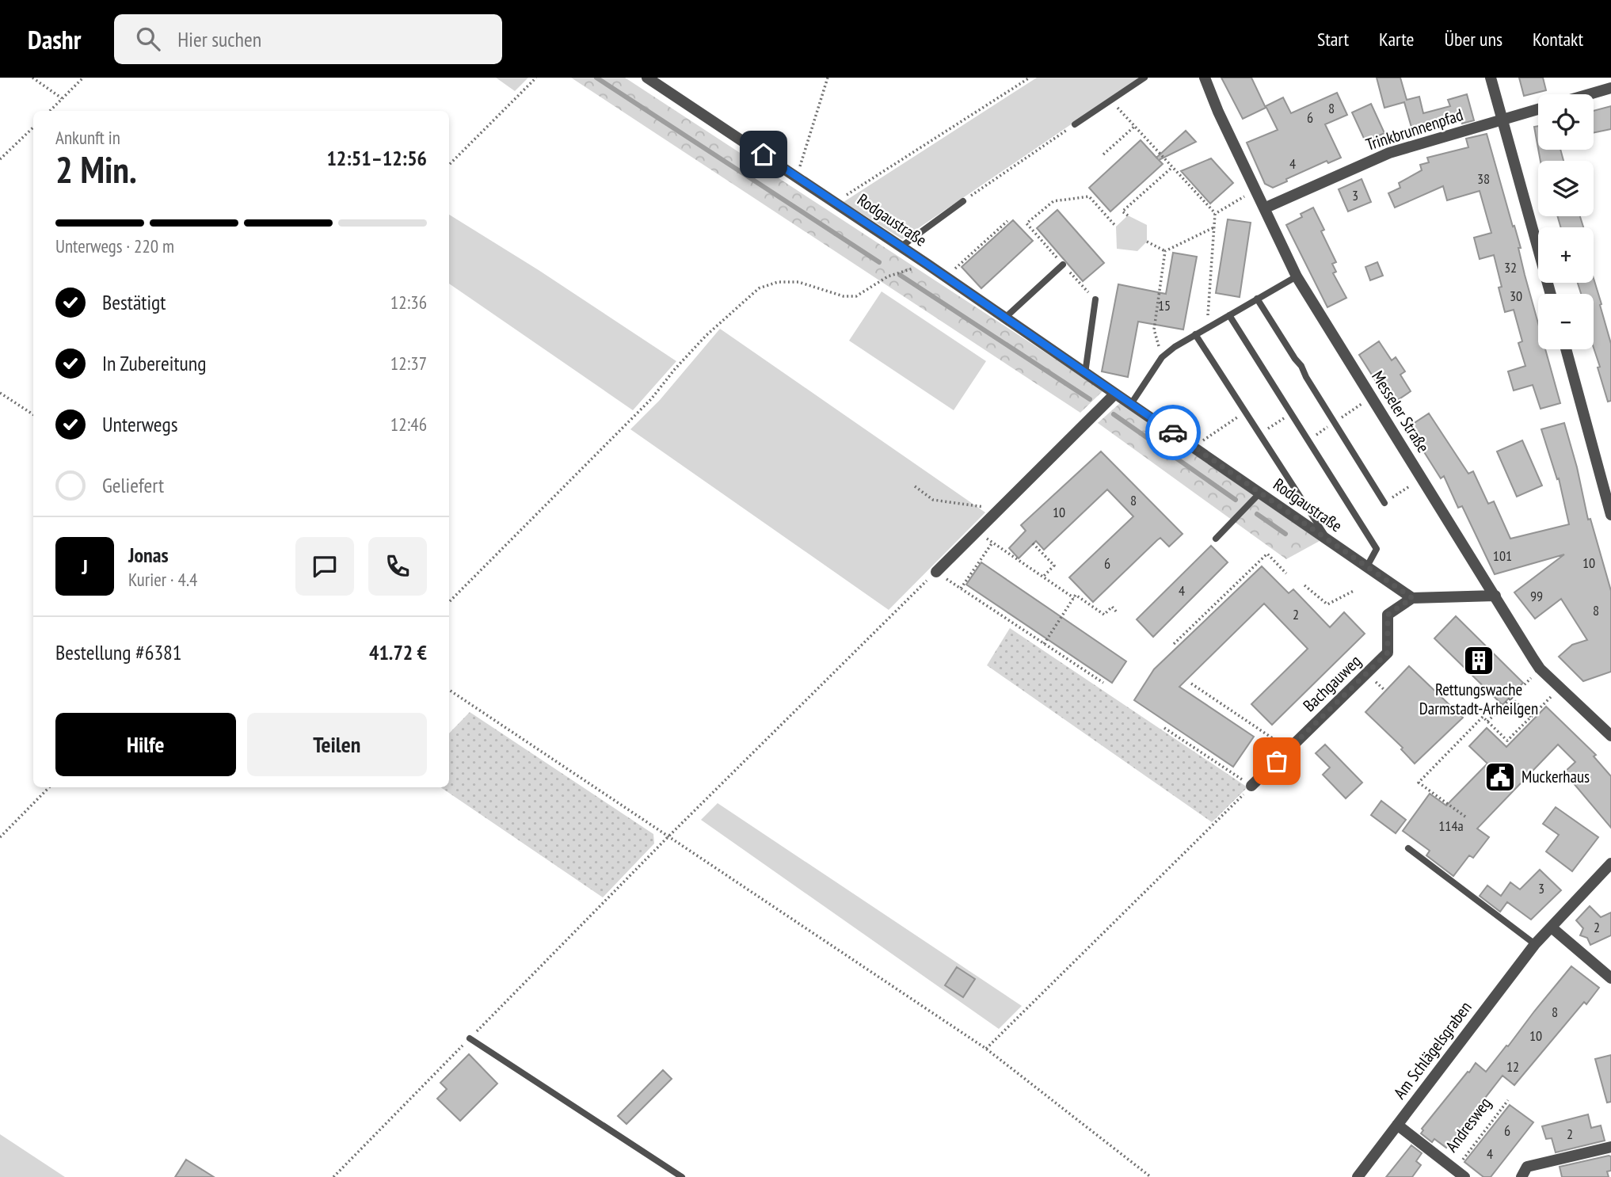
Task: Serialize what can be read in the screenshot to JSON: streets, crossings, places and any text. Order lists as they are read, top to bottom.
{
  "streets": {
    "street": [
      "Trinkbrunnenpfad",
      "Rodgaustraße",
      "Messeler Straße",
      "Bachgauweg",
      "Am Schlägelsgraben",
      "Andresweg"
    ]
  },
  "crossings": [
    ["Trinkbrunnenpfad", "Messeler Straße"],
    ["Rodgaustraße", "Bachgauweg"],
    ["Am Schlägelsgraben", "Andresweg"]
  ],
  "places": {
    "building": ["Rettungswache Darmstadt-Arheilgen"],
    "public building": ["Muckerhaus"]
  },
  "house_numbers": [
    "8",
    "6",
    "4",
    "38",
    "3",
    "32",
    "30",
    "15",
    "8",
    "10",
    "101",
    "10",
    "6",
    "4",
    "99",
    "8",
    "2",
    "114a",
    "3",
    "2",
    "8",
    "10",
    "12",
    "6",
    "2",
    "4"
  ],
  "page": {
    "header": "Dashr",
    "search": "Hier suchen",
    "nav": [
      "Start",
      "Karte",
      "Über uns",
      "Kontakt"
    ],
    "map_buttons": ["+", "−"],
    "heading": ["2 Min.", "Ankunft in", "12:51–12:56"],
    "panel": [
      "Jonas",
      "Kurier · 4.4",
      "Bestellung #6381",
      "41.72 €"
    ],
    "bar": "Unterwegs · 220 m",
    "list": [
      ["Bestätigt", "12:36"],
      ["In Zubereitung", "12:37"],
      ["Unterwegs", "12:46"],
      "Geliefert"
    ],
    "round": "J",
    "buttons": ["Hilfe", "Teilen"]
  }
}
